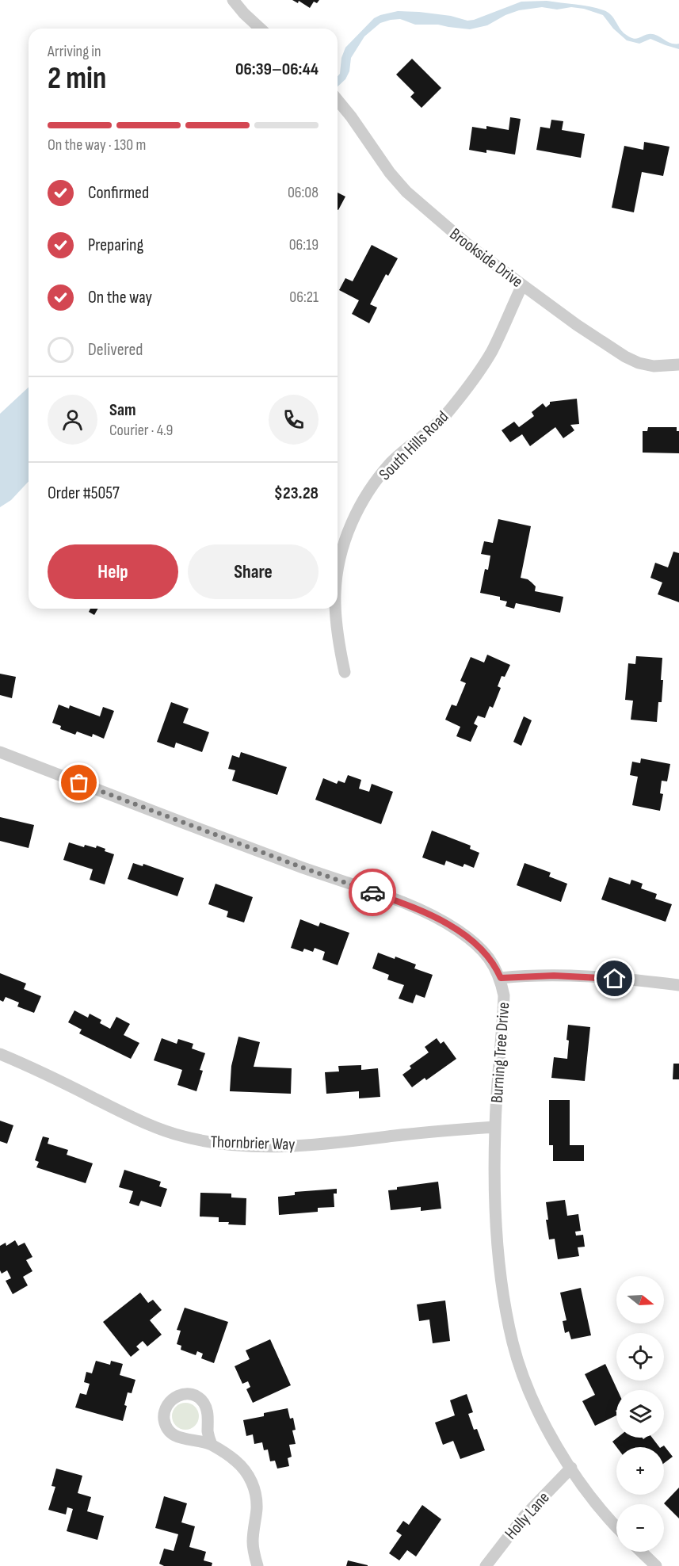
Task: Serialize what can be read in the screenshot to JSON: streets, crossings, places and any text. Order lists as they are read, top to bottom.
{
  "streets": {
    "street": [
      "Brookside Drive",
      "South Hills Road",
      "Burning Tree Drive",
      "Thornbrier Way",
      "Holly Lane"
    ]
  },
  "crossings": [
    ["Brookside Drive", "South Hills Road"],
    ["Burning Tree Drive", "Thornbrier Way"],
    ["Burning Tree Drive", "Holly Lane"]
  ],
  "north": "right",
  "page": {
    "heading": ["2 min", "Arriving in", "06:39–06:44"],
    "panel": [
      "Sam",
      "Courier · 4.9",
      "Order #5057",
      "$23.28"
    ],
    "bar": "On the way · 130 m",
    "list": [
      ["Confirmed", "06:08"],
      ["Preparing", "06:19"],
      ["On the way", "06:21"],
      "Delivered"
    ],
    "buttons": ["Help", "Share"],
    "map_buttons": ["+", "−"]
  }
}
